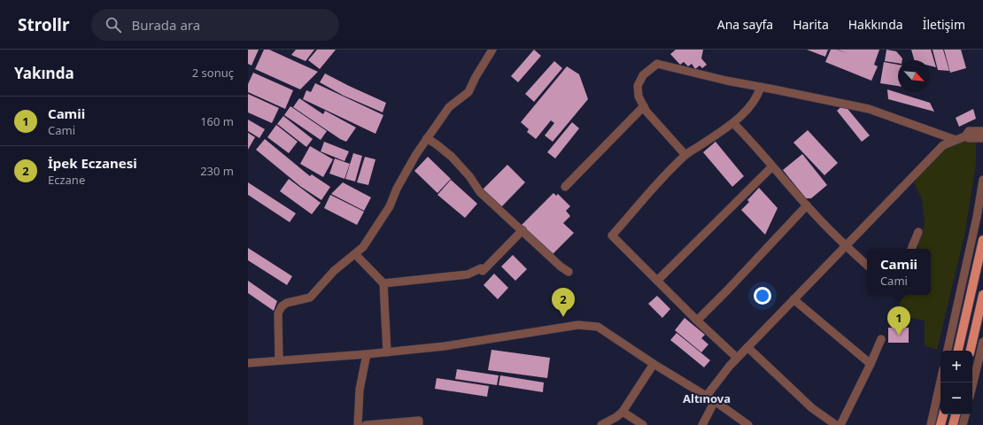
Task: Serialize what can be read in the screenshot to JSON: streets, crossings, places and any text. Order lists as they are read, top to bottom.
{
  "districts": ["Altınova"],
  "north": "bottom right",
  "page": {
    "header": "Strollr",
    "search": "Burada ara",
    "nav": [
      "Ana sayfa",
      "Harita",
      "Hakkında",
      "İletişim"
    ],
    "heading": ["Yakında", "2 sonuç"],
    "list": [
      {
        "mark": "1",
        "name": "Camii",
        "note": "Cami",
        "value": "160 m"
      },
      {
        "mark": "2",
        "name": "İpek Eczanesi",
        "note": "Eczane",
        "value": "230 m"
      }
    ],
    "popup": ["Camii", "Cami"],
    "pins": ["2", "1"],
    "map_buttons": ["+", "−"]
  }
}
